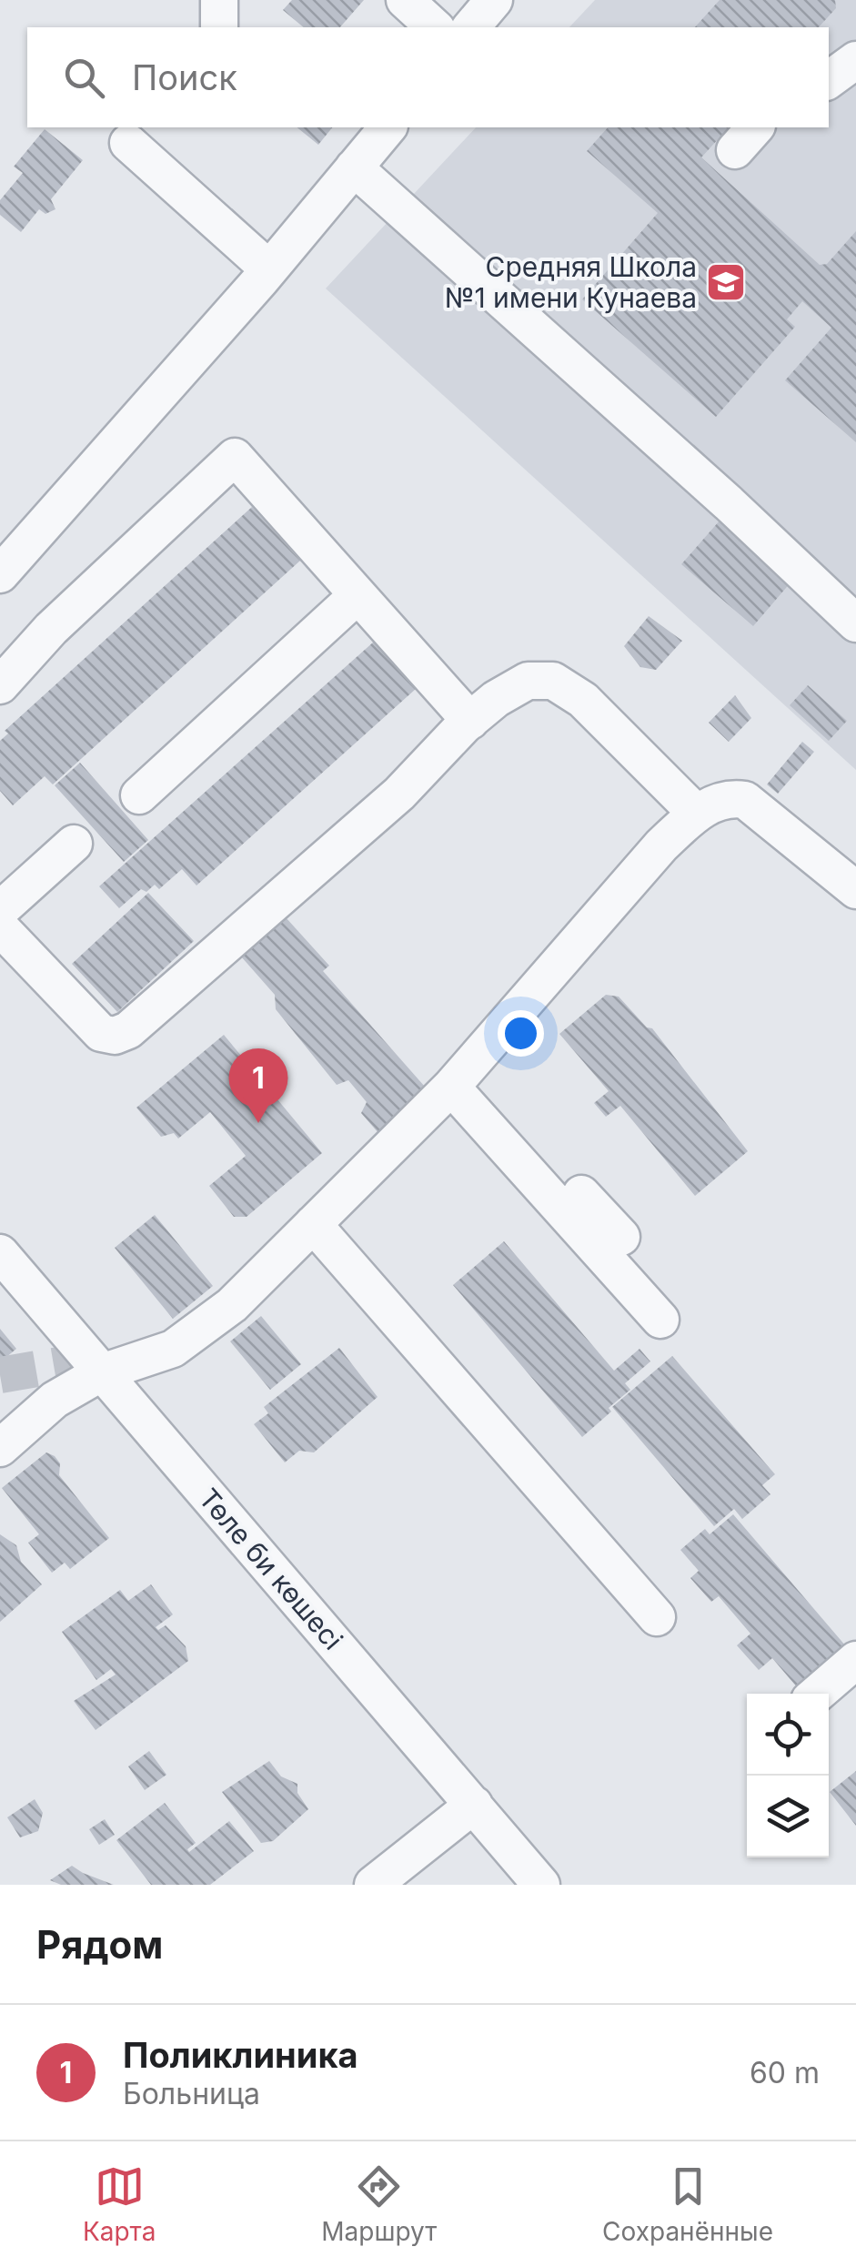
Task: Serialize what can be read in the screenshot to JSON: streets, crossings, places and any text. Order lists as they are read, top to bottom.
{
  "streets": {
    "street": ["Төле би көшесі"]
  },
  "places": {
    "school or university": ["Средняя Школа №1 имени Кунаева"]
  },
  "page": {
    "search": "Поиск",
    "pins": "1",
    "heading": "Рядом",
    "list": [
      {
        "mark": "1",
        "name": "Поликлиника",
        "note": "Больница",
        "value": "60 m"
      }
    ],
    "nav": ["Карта", "Маршрут", "Сохранённые"]
  }
}
